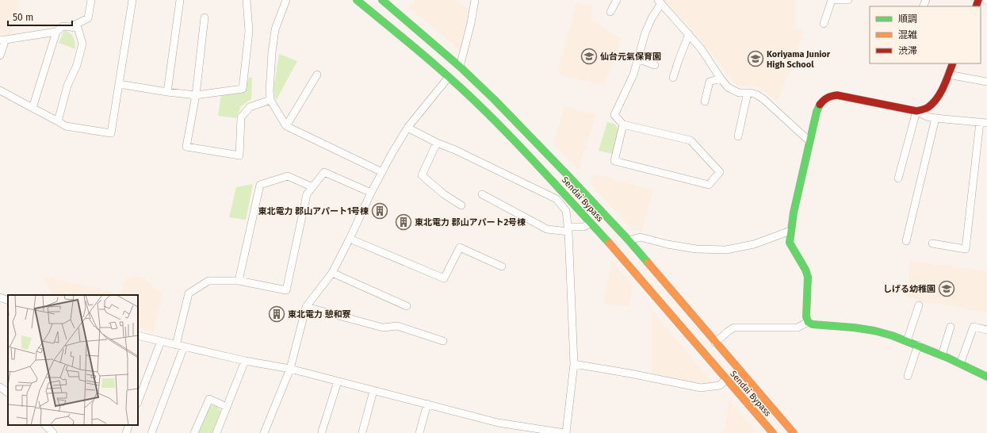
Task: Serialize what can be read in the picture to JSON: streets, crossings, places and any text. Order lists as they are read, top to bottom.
{
  "streets": {
    "main road": ["Sendai Bypass"]
  },
  "places": {
    "school or university": ["仙台元氣保育園", "Koriyama Junior High School", "しげる幼稚園"],
    "building": ["東北電力 郡山アパート1号棟", "東北電力 郡山アパート2号棟", "東北電力 憩和寮"]
  },
  "legend": ["順調", "混雑", "渋滞"],
  "scale_bar": "50 m"
}
